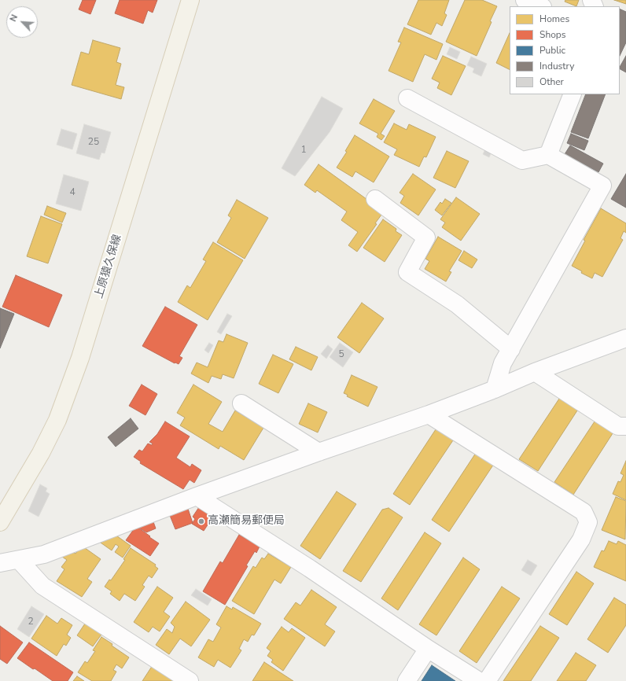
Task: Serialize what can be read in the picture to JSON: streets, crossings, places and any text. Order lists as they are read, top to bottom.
{
  "streets": {
    "main road": ["上原猿久保線"]
  },
  "places": ["高瀬簡易郵便局"],
  "house_numbers": [
    "25",
    "1",
    "4",
    "5",
    "2"
  ],
  "legend": [
    "Homes",
    "Shops",
    "Public",
    "Industry",
    "Other"
  ],
  "north": "top left"
}
